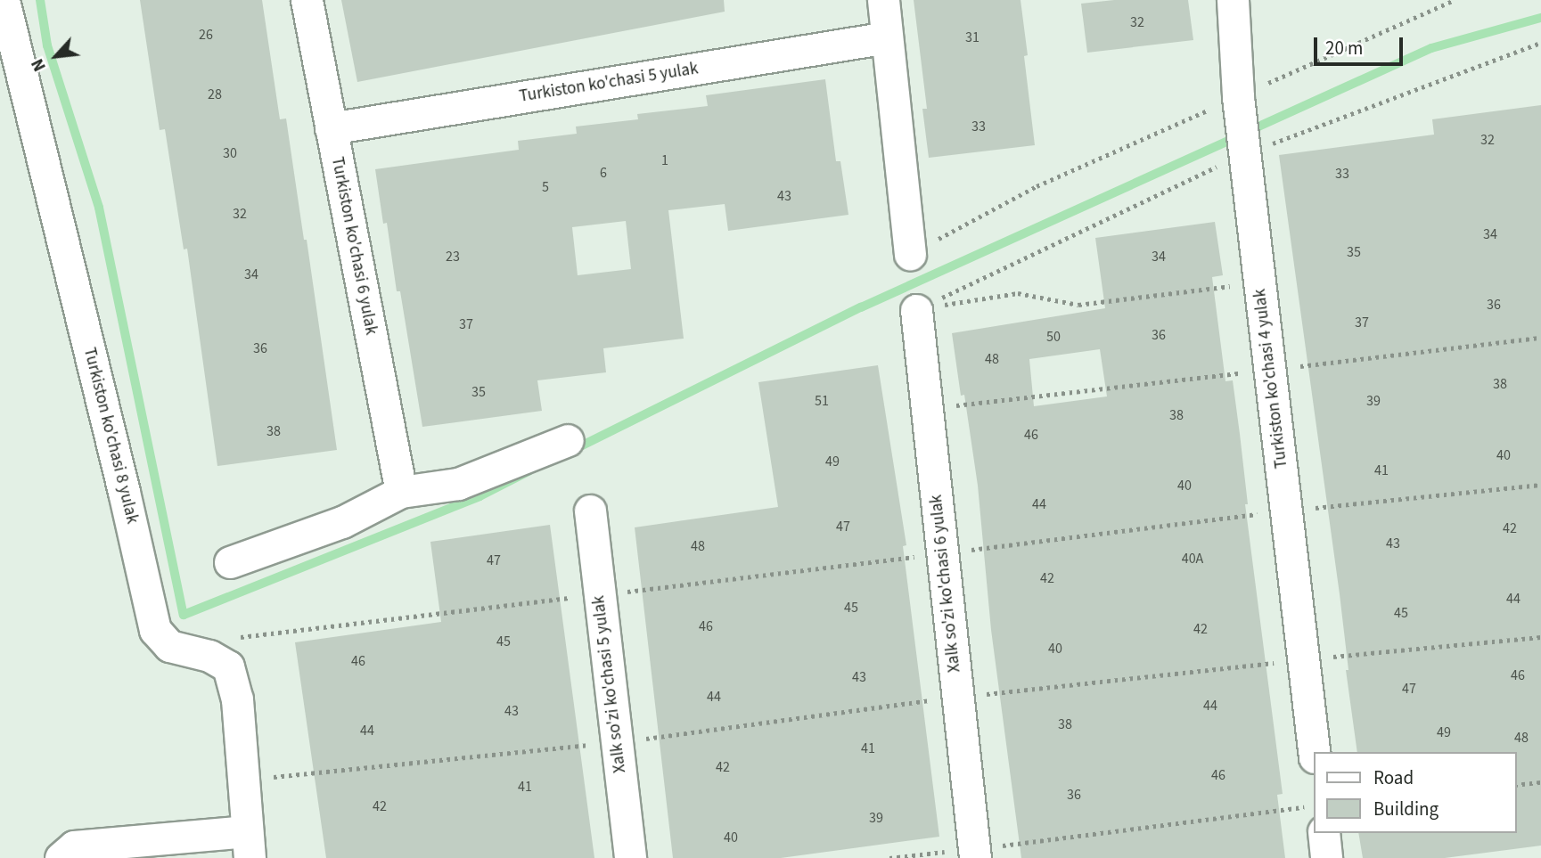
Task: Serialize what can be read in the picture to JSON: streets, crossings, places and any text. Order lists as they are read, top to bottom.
{
  "streets": {
    "street": [
      "Turkiston ko'chasi 5 yulak",
      "Turkiston ko'chasi 6 yulak",
      "Turkiston ko'chasi 4 yulak",
      "Turkiston ko'chasi 8 yulak",
      "Xalk so'zi ko'chasi 6 yulak",
      "Xalk so'zi ko'chasi 5 yulak"
    ]
  },
  "crossings": [
    ["Turkiston ko'chasi 5 yulak", "Turkiston ko'chasi 6 yulak"]
  ],
  "house_numbers": [
    "32",
    "26",
    "31",
    "28",
    "33",
    "32",
    "30",
    "1",
    "6",
    "33",
    "5",
    "43",
    "32",
    "34",
    "35",
    "23",
    "34",
    "34",
    "36",
    "37",
    "37",
    "36",
    "50",
    "36",
    "48",
    "38",
    "35",
    "51",
    "39",
    "38",
    "38",
    "46",
    "40",
    "49",
    "41",
    "40",
    "44",
    "47",
    "42",
    "43",
    "48",
    "40A",
    "47",
    "42",
    "44",
    "45",
    "45",
    "46",
    "42",
    "45",
    "40",
    "46",
    "46",
    "43",
    "47",
    "44",
    "44",
    "43",
    "38",
    "44",
    "49",
    "48",
    "41",
    "42",
    "46",
    "41",
    "36",
    "42",
    "39",
    "40"
  ],
  "legend": ["Road", "Building"],
  "scale_bar": "20 m",
  "north": "bottom left"
}
